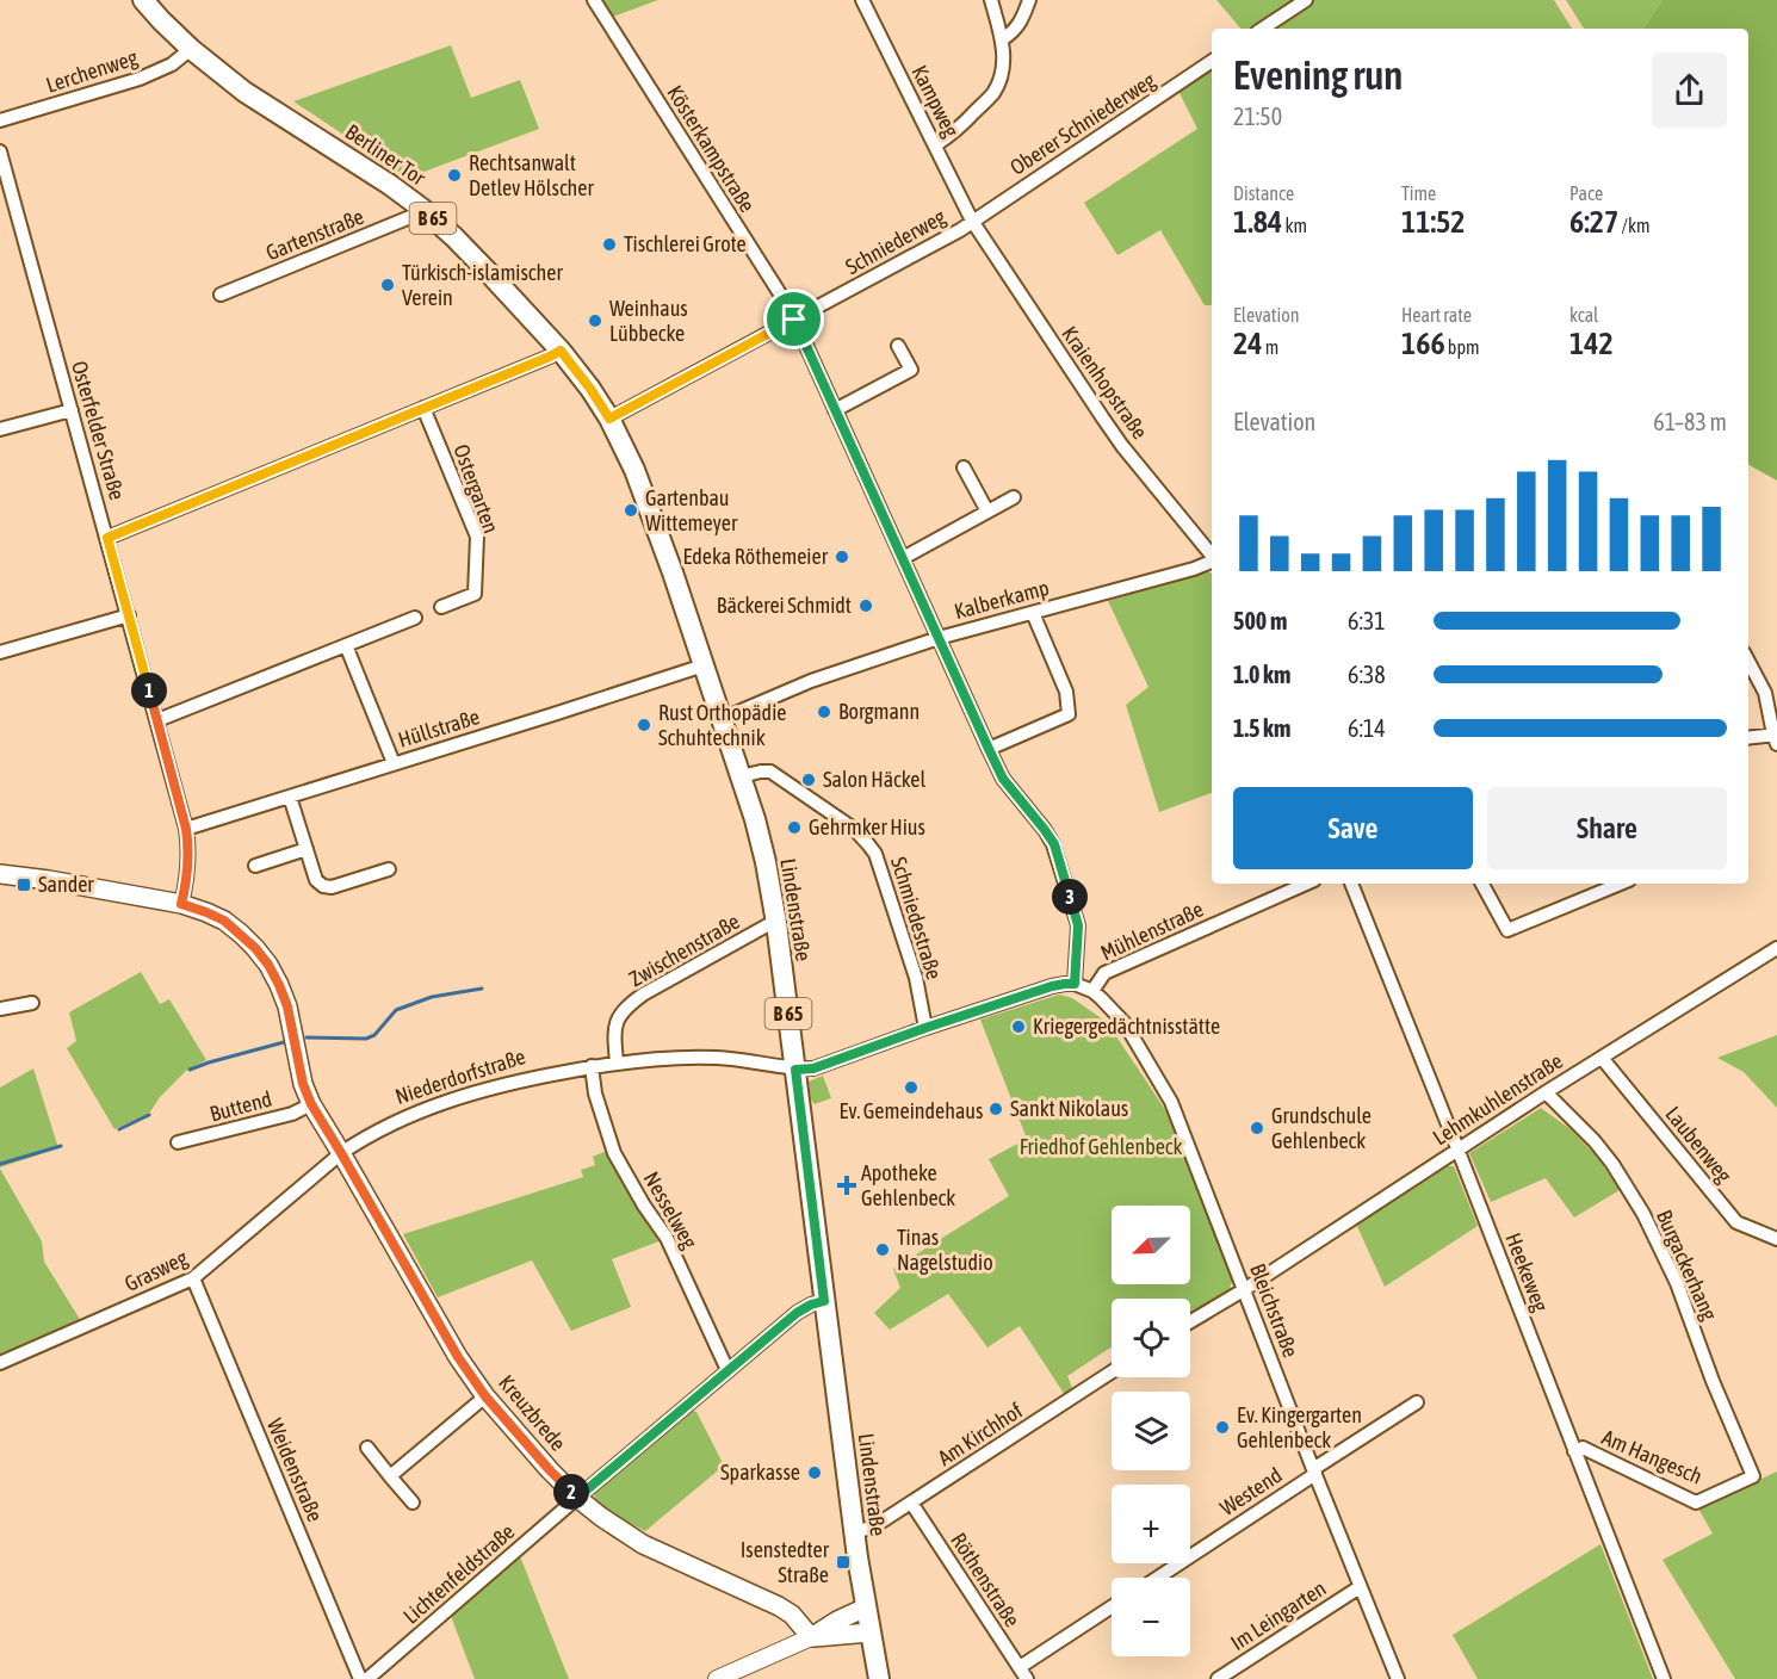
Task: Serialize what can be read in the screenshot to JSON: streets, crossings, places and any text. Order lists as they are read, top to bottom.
{
  "streets": {
    "main road": [
      "Berliner Tor",
      "B 65",
      "Lindenstraße",
      "Kreuzbrede"
    ],
    "street": [
      "Lerchenweg",
      "Kampweg",
      "Oberer Schniederweg",
      "Kösterkampstraße",
      "Gartenstraße",
      "Schniederweg",
      "Kraienhopstraße",
      "Osterfelder Straße",
      "Ostergarten",
      "Kalberkamp",
      "Hüllstraße",
      "Schmiedestraße",
      "Mühlenstraße",
      "Zwischenstraße",
      "Niederdorfstraße",
      "Lehmkuhlenstraße",
      "Buttend",
      "Laubenweg",
      "Nesselweg",
      "Burgackerhang",
      "Grasweg",
      "Heekeweg",
      "Bleichstraße",
      "Am Kirchhof",
      "Am Hangesch",
      "Weidenstraße",
      "Westend",
      "Lichtenfeldstraße",
      "Röthenstraße",
      "Im Leingarten"
    ]
  },
  "crossings": [
    ["Lerchenweg", "Berliner Tor"],
    ["Lerchenweg", "B 65"],
    ["Kampweg", "Oberer Schniederweg"],
    ["Kampweg", "Schniederweg"],
    ["Kampweg", "Kraienhopstraße"],
    ["Oberer Schniederweg", "Schniederweg"],
    ["Oberer Schniederweg", "Kraienhopstraße"],
    ["Kösterkampstraße", "Schniederweg"],
    ["Kösterkampstraße", "Kalberkamp"],
    ["Kösterkampstraße", "Bleichstraße"],
    ["Berliner Tor", "B 65"],
    ["Berliner Tor", "Gartenstraße"],
    ["Berliner Tor", "Lindenstraße"],
    ["Schniederweg", "Kraienhopstraße"],
    ["Schniederweg", "Lindenstraße"],
    ["Osterfelder Straße", "Hüllstraße"],
    ["Kalberkamp", "Lindenstraße"],
    ["Hüllstraße", "Lindenstraße"],
    ["Lindenstraße", "Schmiedestraße"],
    ["Lindenstraße", "Zwischenstraße"],
    ["Lindenstraße", "Niederdorfstraße"],
    ["Lindenstraße", "Am Kirchhof"],
    ["Lindenstraße", "Lichtenfeldstraße"],
    ["Mühlenstraße", "Bleichstraße"],
    ["Zwischenstraße", "Niederdorfstraße"],
    ["Niederdorfstraße", "Nesselweg"],
    ["Niederdorfstraße", "Grasweg"],
    ["Niederdorfstraße", "Kreuzbrede"],
    ["Lehmkuhlenstraße", "Laubenweg"],
    ["Lehmkuhlenstraße", "Burgackerhang"],
    ["Lehmkuhlenstraße", "Heekeweg"],
    ["Lehmkuhlenstraße", "Bleichstraße"],
    ["Nesselweg", "Lichtenfeldstraße"],
    ["Burgackerhang", "Am Hangesch"],
    ["Grasweg", "Kreuzbrede"],
    ["Grasweg", "Weidenstraße"],
    ["Heekeweg", "Am Hangesch"],
    ["Bleichstraße", "Westend"],
    ["Bleichstraße", "Im Leingarten"],
    ["Kreuzbrede", "Lichtenfeldstraße"],
    ["Am Kirchhof", "Röthenstraße"]
  ],
  "parks": ["Friedhof Gehlenbeck"],
  "places": {
    "other": [
      "Rechtsanwalt Detlev Hölscher",
      "Tischlerei Grote",
      "Türkisch-islamischer Verein",
      "Weinhaus Lübbecke",
      "Gartenbau Wittemeyer",
      "Edeka Röthemeier",
      "Bäckerei Schmidt",
      "Borgmann",
      "Rust Orthopädie Schuhtechnik",
      "Salon Häckel",
      "Gehrmker Hius",
      "Kriegergedächtnisstätte",
      "Ev. Gemeindehaus",
      "Sankt Nikolaus",
      "Grundschule Gehlenbeck",
      "Tinas Nagelstudio",
      "Ev. Kingergarten Gehlenbeck",
      "Sparkasse"
    ],
    "transit": ["Sander", "Isenstedter Straße"],
    "health": ["Apotheke Gehlenbeck"]
  },
  "north": "bottom left",
  "page": {
    "heading": ["Evening run", "21:50"],
    "stats": [
      ["Distance", "1.84 km"],
      ["Time", "11:52"],
      ["Pace", "6:27 /km"],
      ["Elevation", "24 m"],
      ["Heart rate", "166 bpm"],
      ["kcal", "142"]
    ],
    "chart": ["Elevation", "61–83 m"],
    "list": [
      {
        "name": "500 m",
        "note": "6:31"
      },
      {
        "name": "1.0 km",
        "note": "6:38"
      },
      {
        "name": "1.5 km",
        "note": "6:14"
      }
    ],
    "pins": ["1", "3", "2"],
    "buttons": ["Save", "Share"],
    "map_buttons": ["+", "−"]
  }
}
